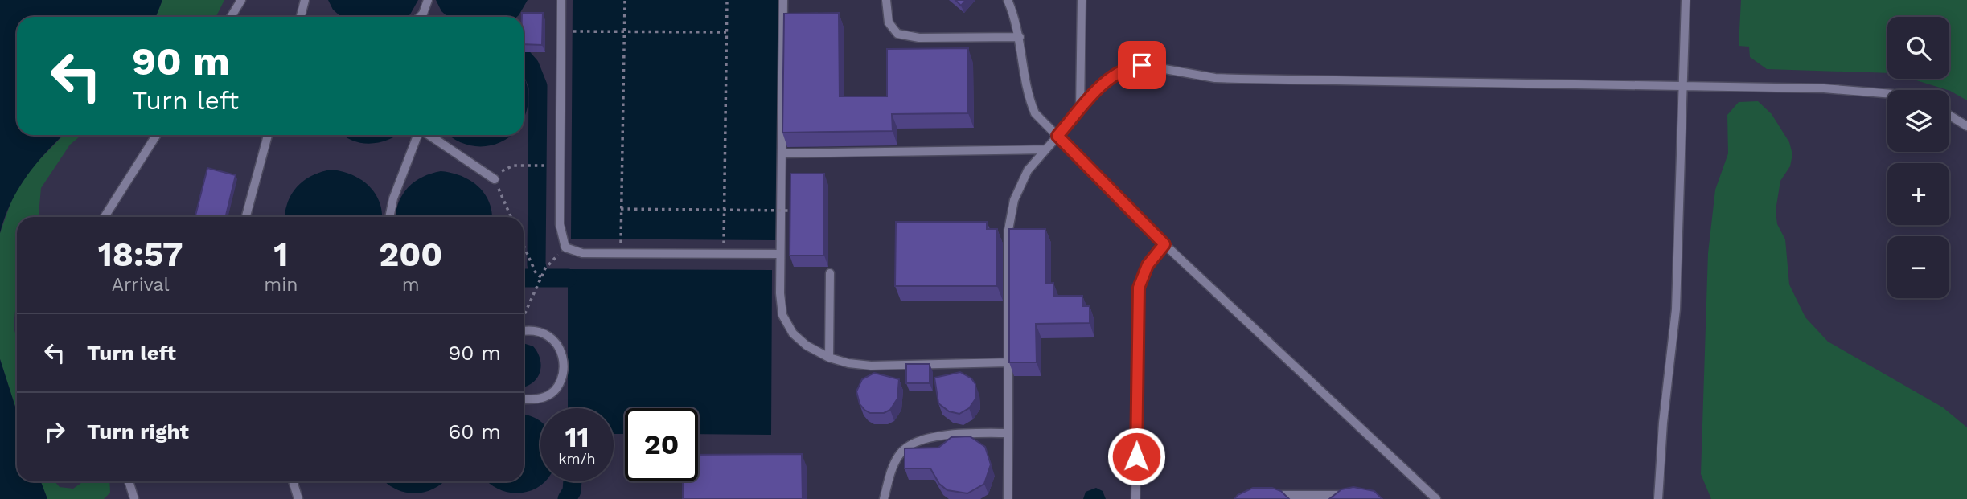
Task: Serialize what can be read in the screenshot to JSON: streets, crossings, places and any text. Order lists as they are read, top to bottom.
{
  "page": {
    "map_buttons": ["+", "−"],
    "turn": ["90 m", "Turn left"],
    "eta": [
      "18:57",
      "Arrival",
      "1",
      "min",
      "200",
      "m"
    ],
    "list": [
      {
        "name": "Turn left",
        "value": "90 m"
      },
      {
        "name": "Turn right",
        "value": "60 m"
      }
    ],
    "speed": "11 km/h",
    "limit": "20"
  }
}
